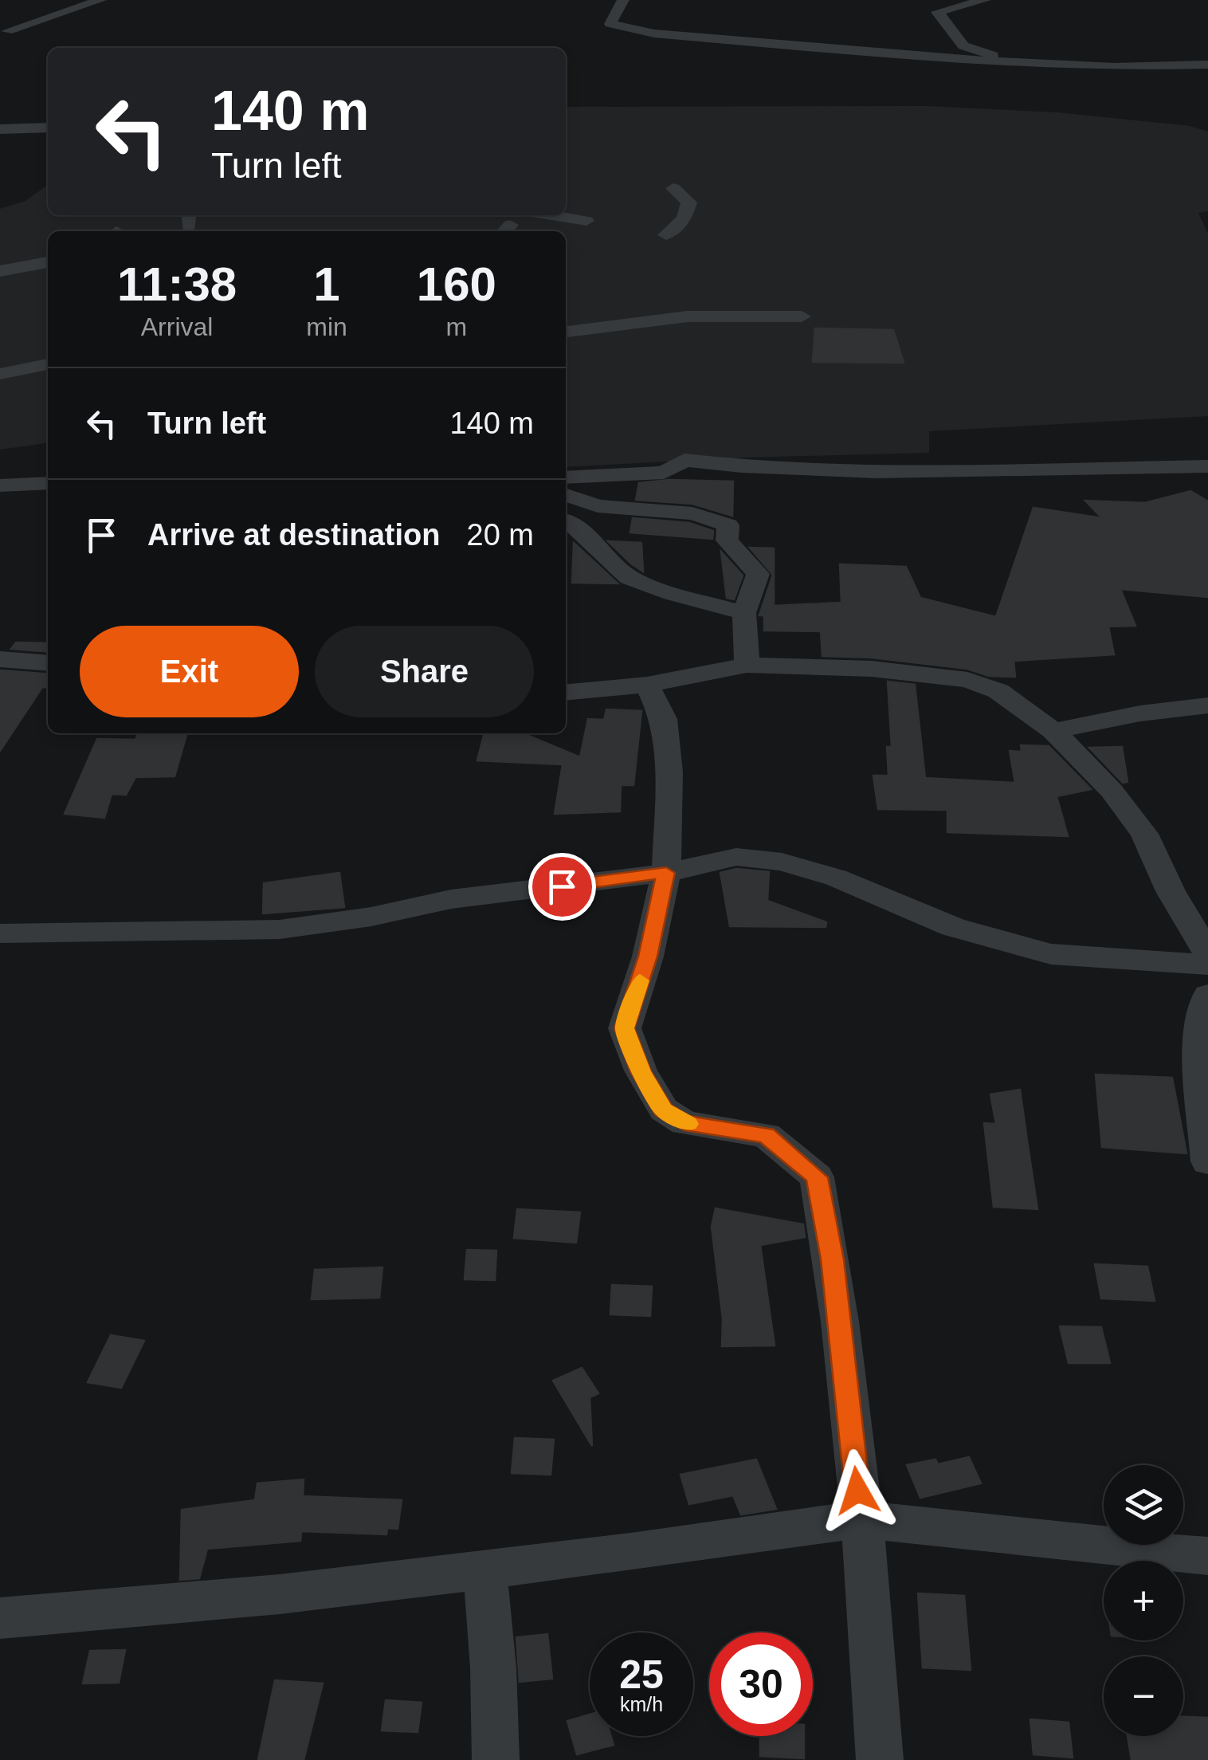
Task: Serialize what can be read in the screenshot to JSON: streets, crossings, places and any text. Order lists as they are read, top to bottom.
{
  "page": {
    "turn": ["140 m", "Turn left"],
    "eta": [
      "11:38",
      "Arrival",
      "1",
      "min",
      "160",
      "m"
    ],
    "list": [
      {
        "name": "Turn left",
        "value": "140 m"
      },
      {
        "name": "Arrive at destination",
        "value": "20 m"
      }
    ],
    "buttons": ["Exit", "Share"],
    "map_buttons": ["+", "−"],
    "speed": "25 km/h",
    "limit": "30"
  }
}
